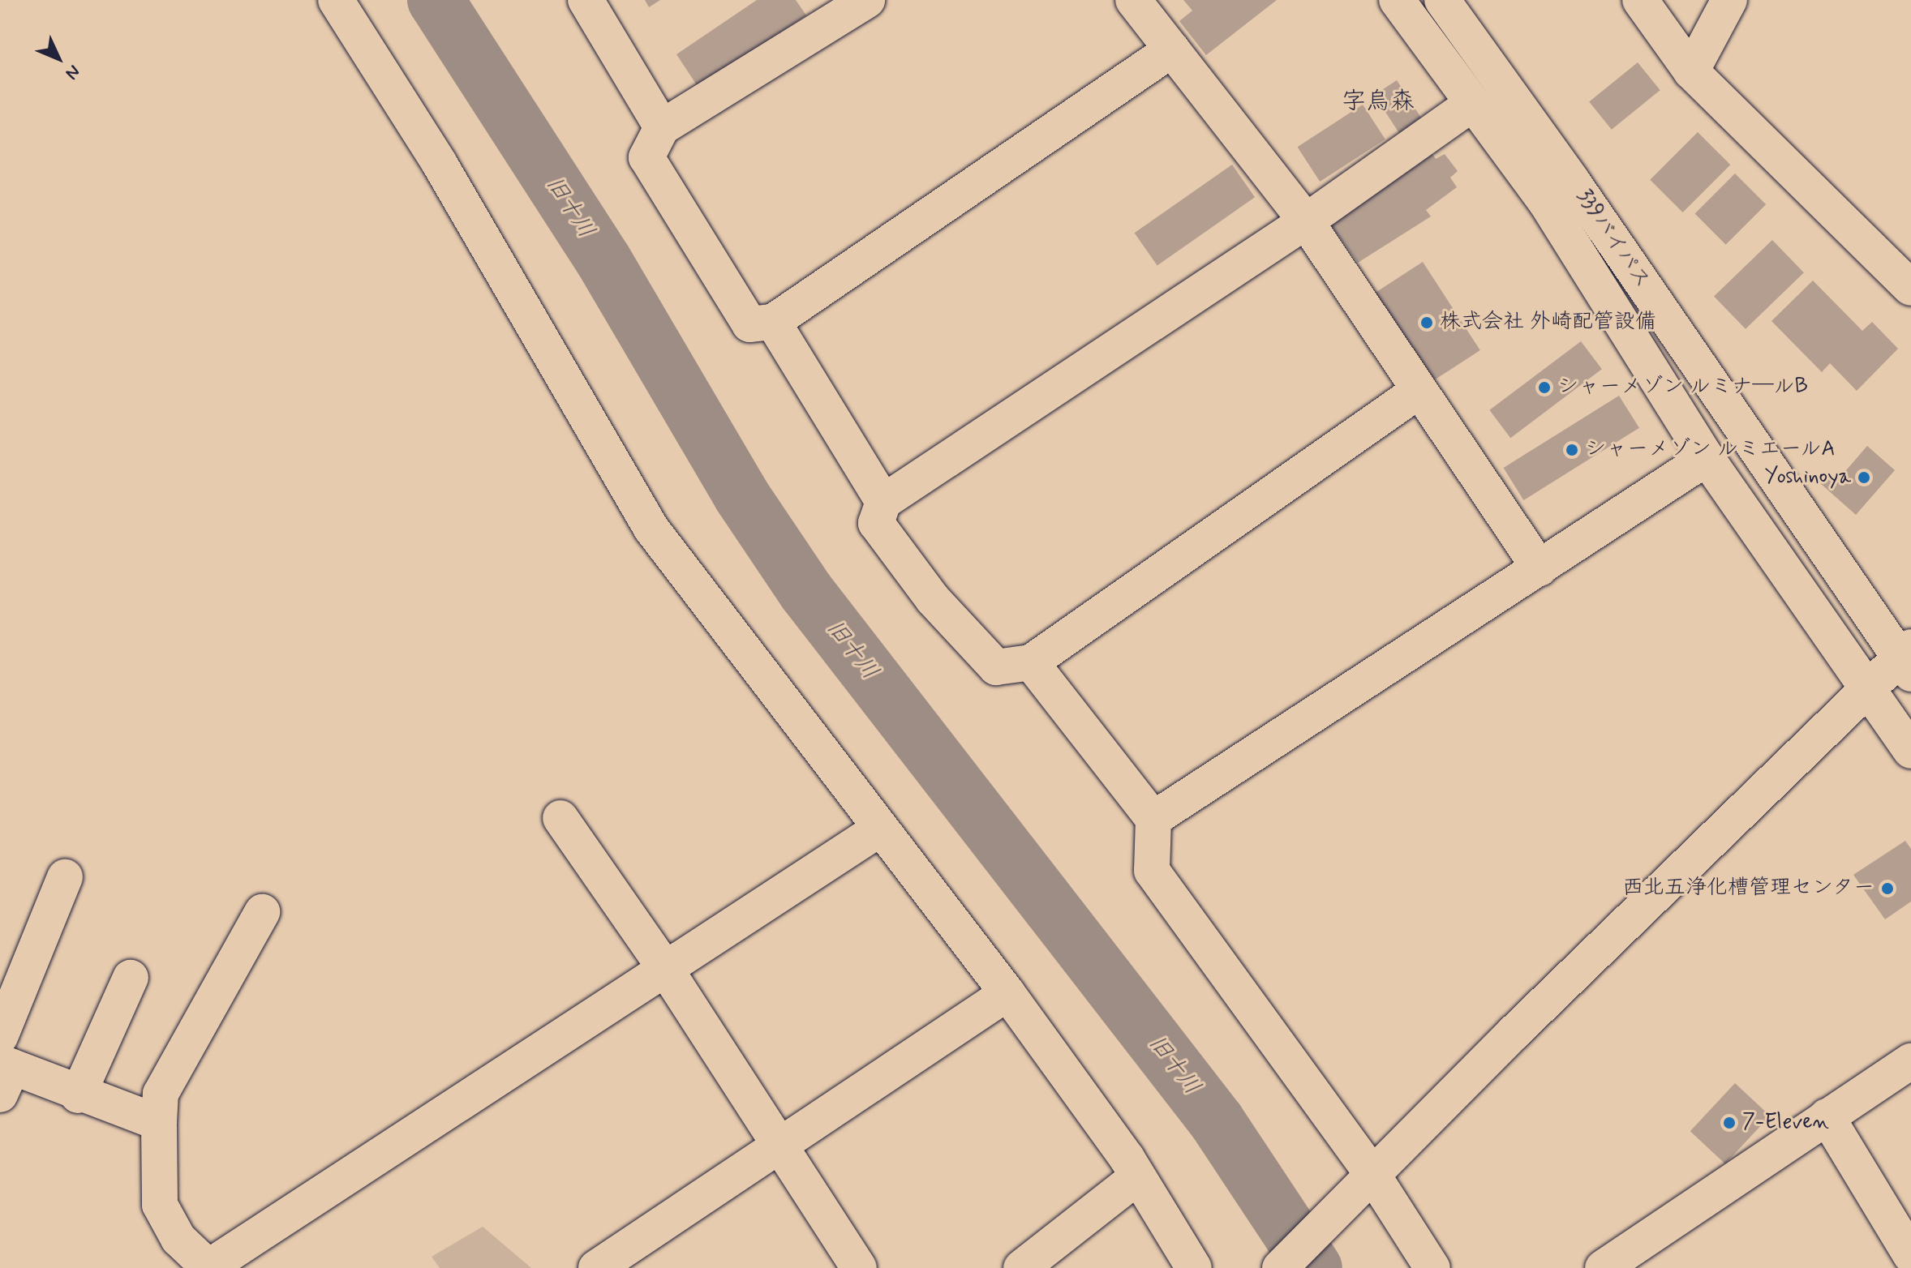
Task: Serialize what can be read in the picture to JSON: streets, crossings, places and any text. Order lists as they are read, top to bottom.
{
  "streets": {
    "street": ["339バイパス"]
  },
  "districts": ["字烏森"],
  "water": ["旧十川"],
  "places": [
    "株式会社 外崎配管設備",
    "シャーメゾン ルミナ―ルB",
    "シャーメゾン ルミエールA",
    "Yoshinoya",
    "西北五浄化槽管理センター",
    "7-Eleven"
  ],
  "north": "bottom right"
}
